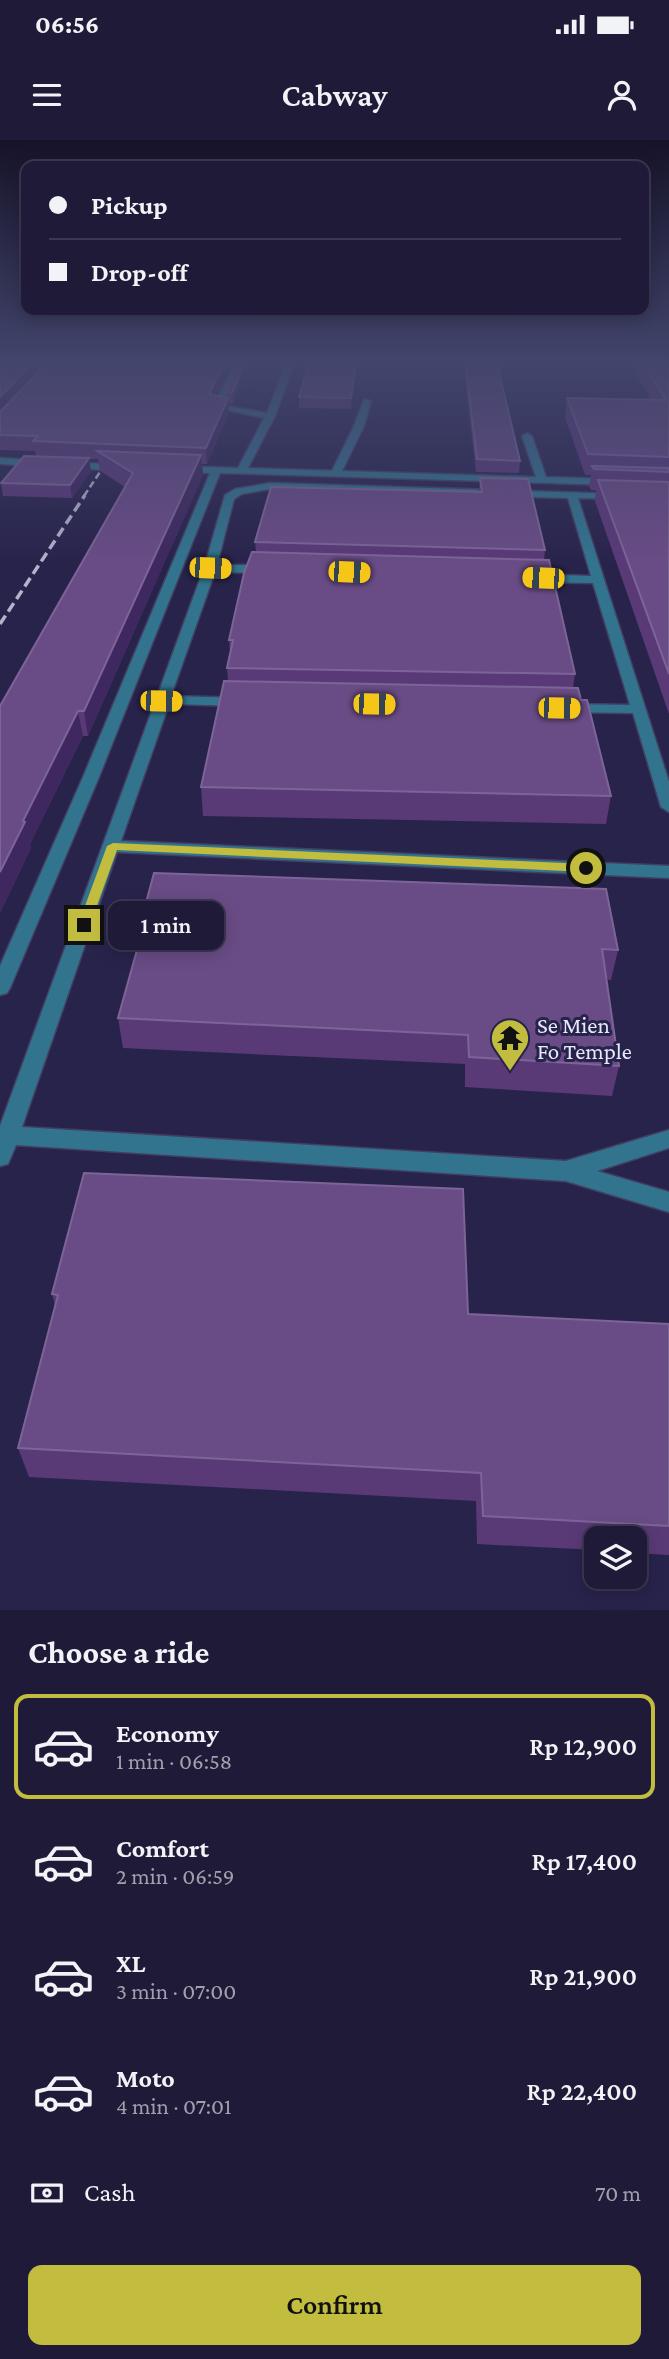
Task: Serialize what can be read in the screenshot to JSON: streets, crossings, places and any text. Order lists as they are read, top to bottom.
{
  "places": {
    "temple": ["Se Mien Fo Temple"]
  },
  "page": {
    "status": "06:56",
    "header": "Cabway",
    "banner": ["Pickup", "Drop-off"],
    "bubble": "1 min",
    "heading": "Choose a ride",
    "list": [
      {
        "name": "Economy",
        "note": "1 min · 06:58",
        "value": "Rp 12,900"
      },
      {
        "name": "Comfort",
        "note": "2 min · 06:59",
        "value": "Rp 17,400"
      },
      {
        "name": "XL",
        "note": "3 min · 07:00",
        "value": "Rp 21,900"
      },
      {
        "name": "Moto",
        "note": "4 min · 07:01",
        "value": "Rp 22,400"
      }
    ],
    "pay": ["Cash", "70 m"],
    "buttons": "Confirm"
  }
}
